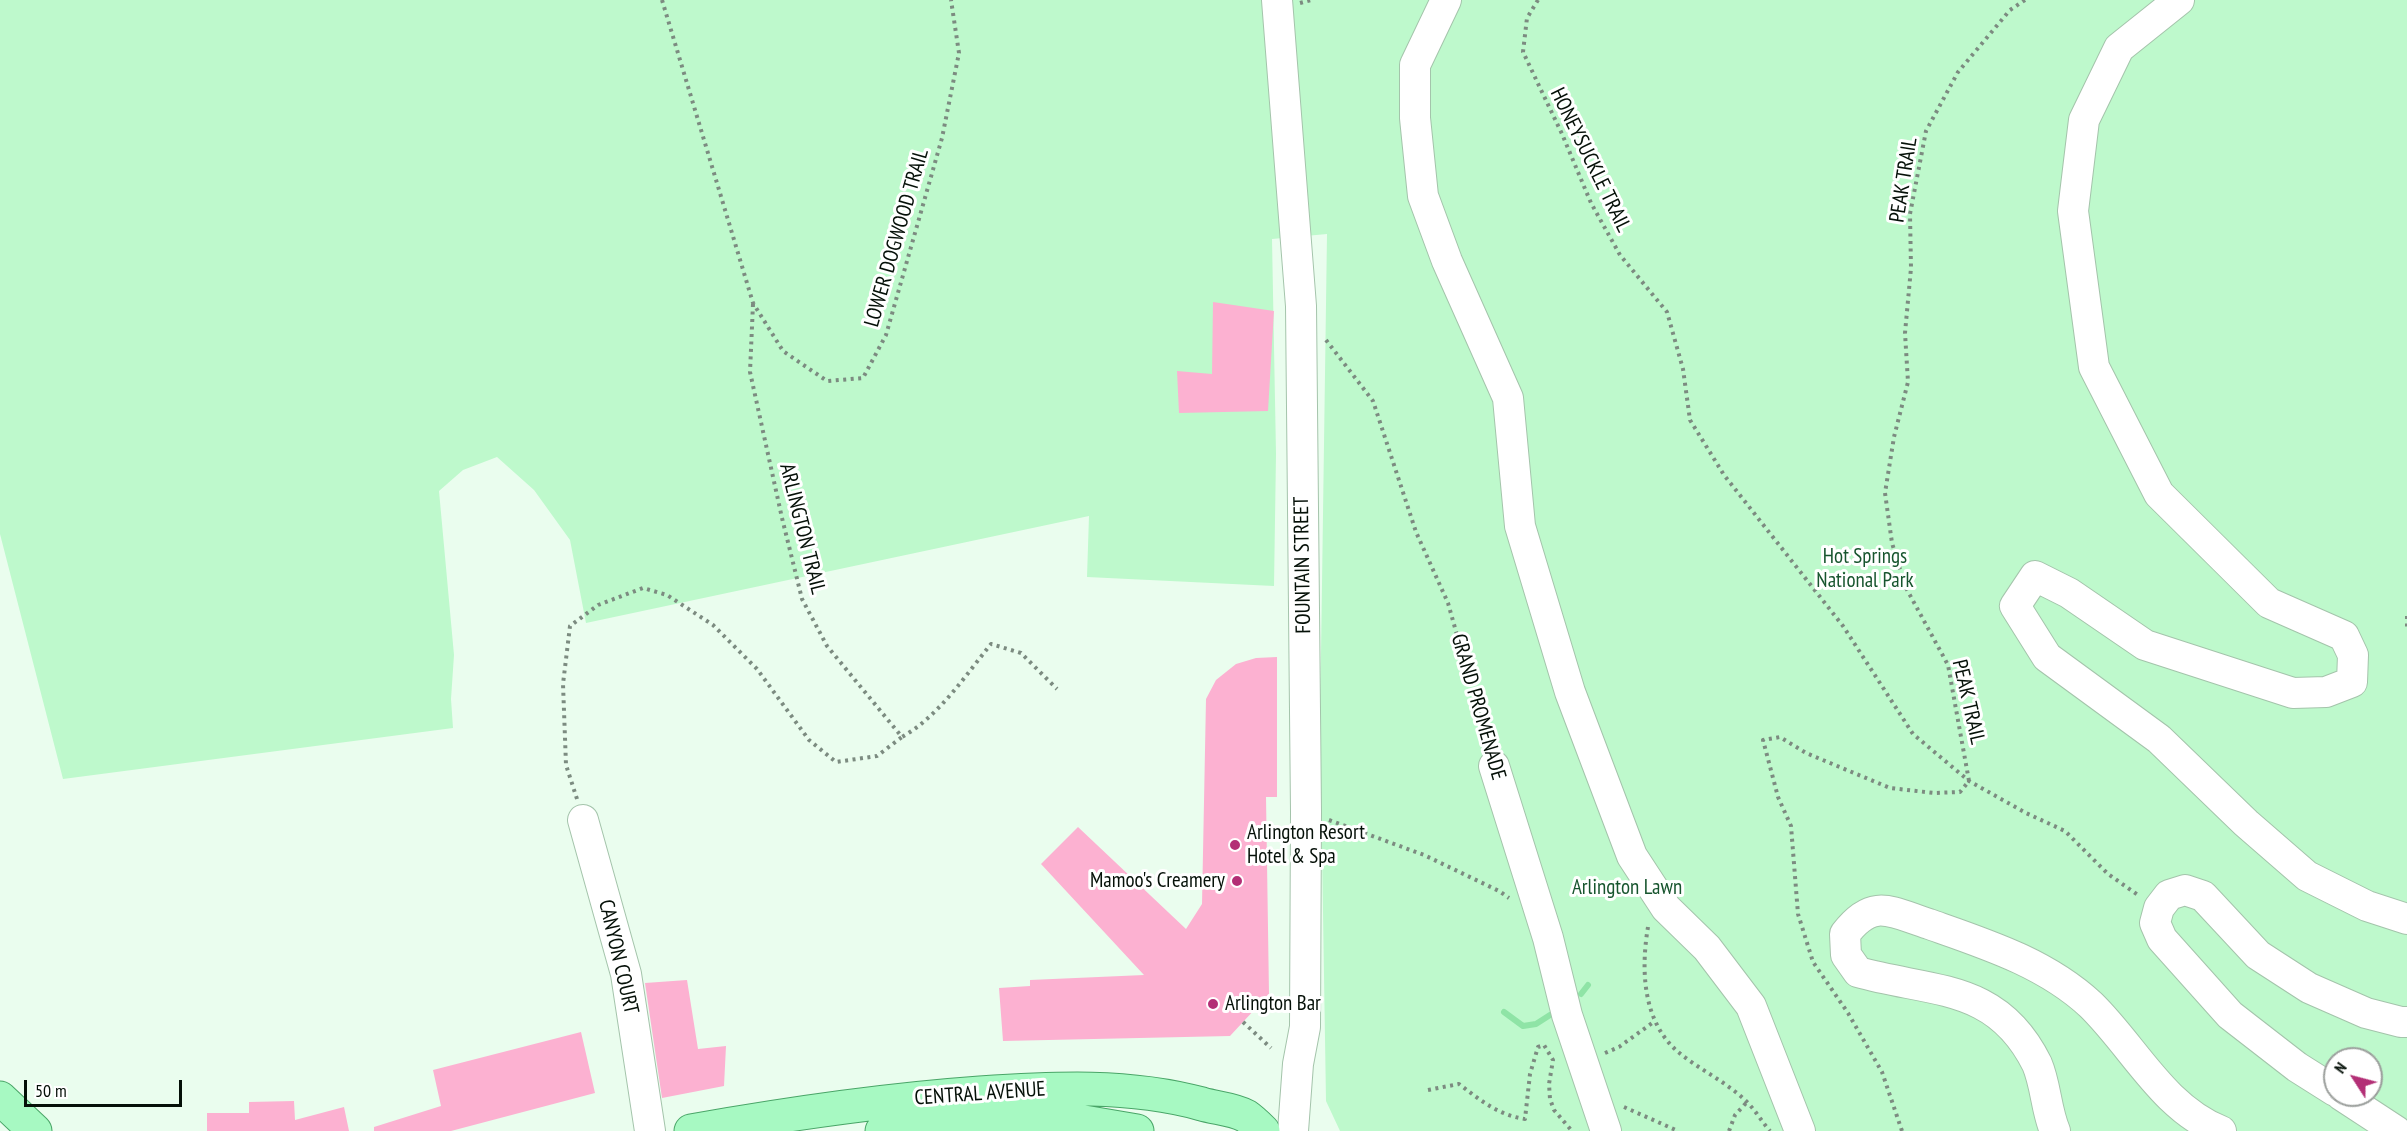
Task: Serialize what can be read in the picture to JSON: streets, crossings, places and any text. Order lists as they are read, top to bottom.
{
  "streets": {
    "main road": ["CENTRAL AVENUE"],
    "street": ["FOUNTAIN STREET", "GRAND PROMENADE", "CANYON COURT"],
    "path": [
      "HONEYSUCKLE TRAIL",
      "PEAK TRAIL",
      "LOWER DOGWOOD TRAIL",
      "ARLINGTON TRAIL"
    ]
  },
  "crossings": [
    ["HONEYSUCKLE TRAIL", "PEAK TRAIL"],
    ["LOWER DOGWOOD TRAIL", "ARLINGTON TRAIL"],
    ["FOUNTAIN STREET", "GRAND PROMENADE"]
  ],
  "parks": ["Hot Springs National Park", "Arlington Lawn"],
  "places": ["Arlington Resort Hotel & Spa", "Mamoo's Creamery", "Arlington Bar"],
  "scale_bar": "50 m",
  "north": "top left"
}
